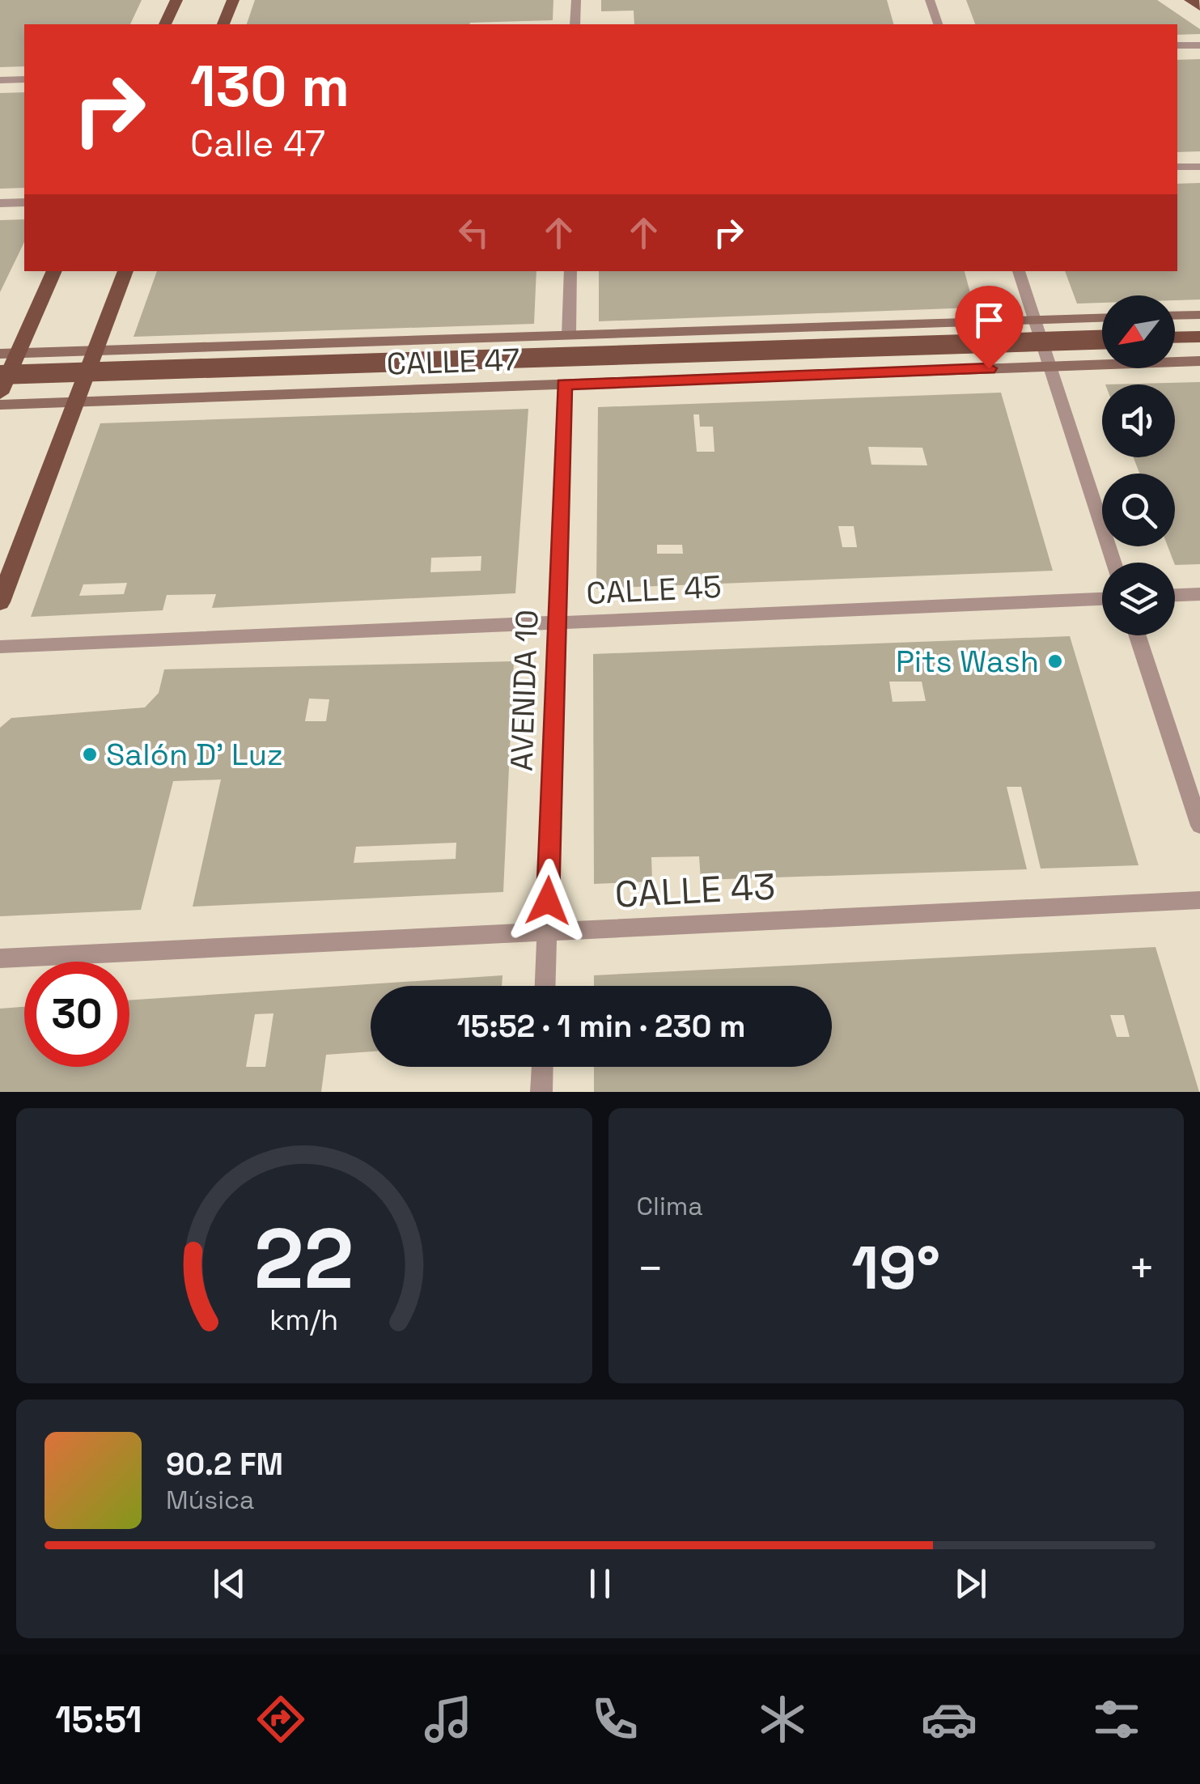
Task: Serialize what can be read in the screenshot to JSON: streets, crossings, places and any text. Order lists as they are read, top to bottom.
{
  "streets": {
    "main road": ["CALLE 47"],
    "street": ["CALLE 45", "AVENIDA 10", "CALLE 43"]
  },
  "crossings": [
    ["CALLE 47", "AVENIDA 10"],
    ["CALLE 45", "AVENIDA 10"],
    ["AVENIDA 10", "CALLE 43"]
  ],
  "places": ["Pits Wash", "Salón D' Luz"],
  "north": "bottom left",
  "page": {
    "turn": ["130 m", "Calle 47"],
    "limit": "30",
    "trip": "15:52 · 1 min · 230 m",
    "tile": "Clima",
    "heat": ["−", "19°", "+"],
    "song": ["90.2 FM", "Música"],
    "tabs": "15:51",
    "gauge": ["22", "km/h"]
  }
}
